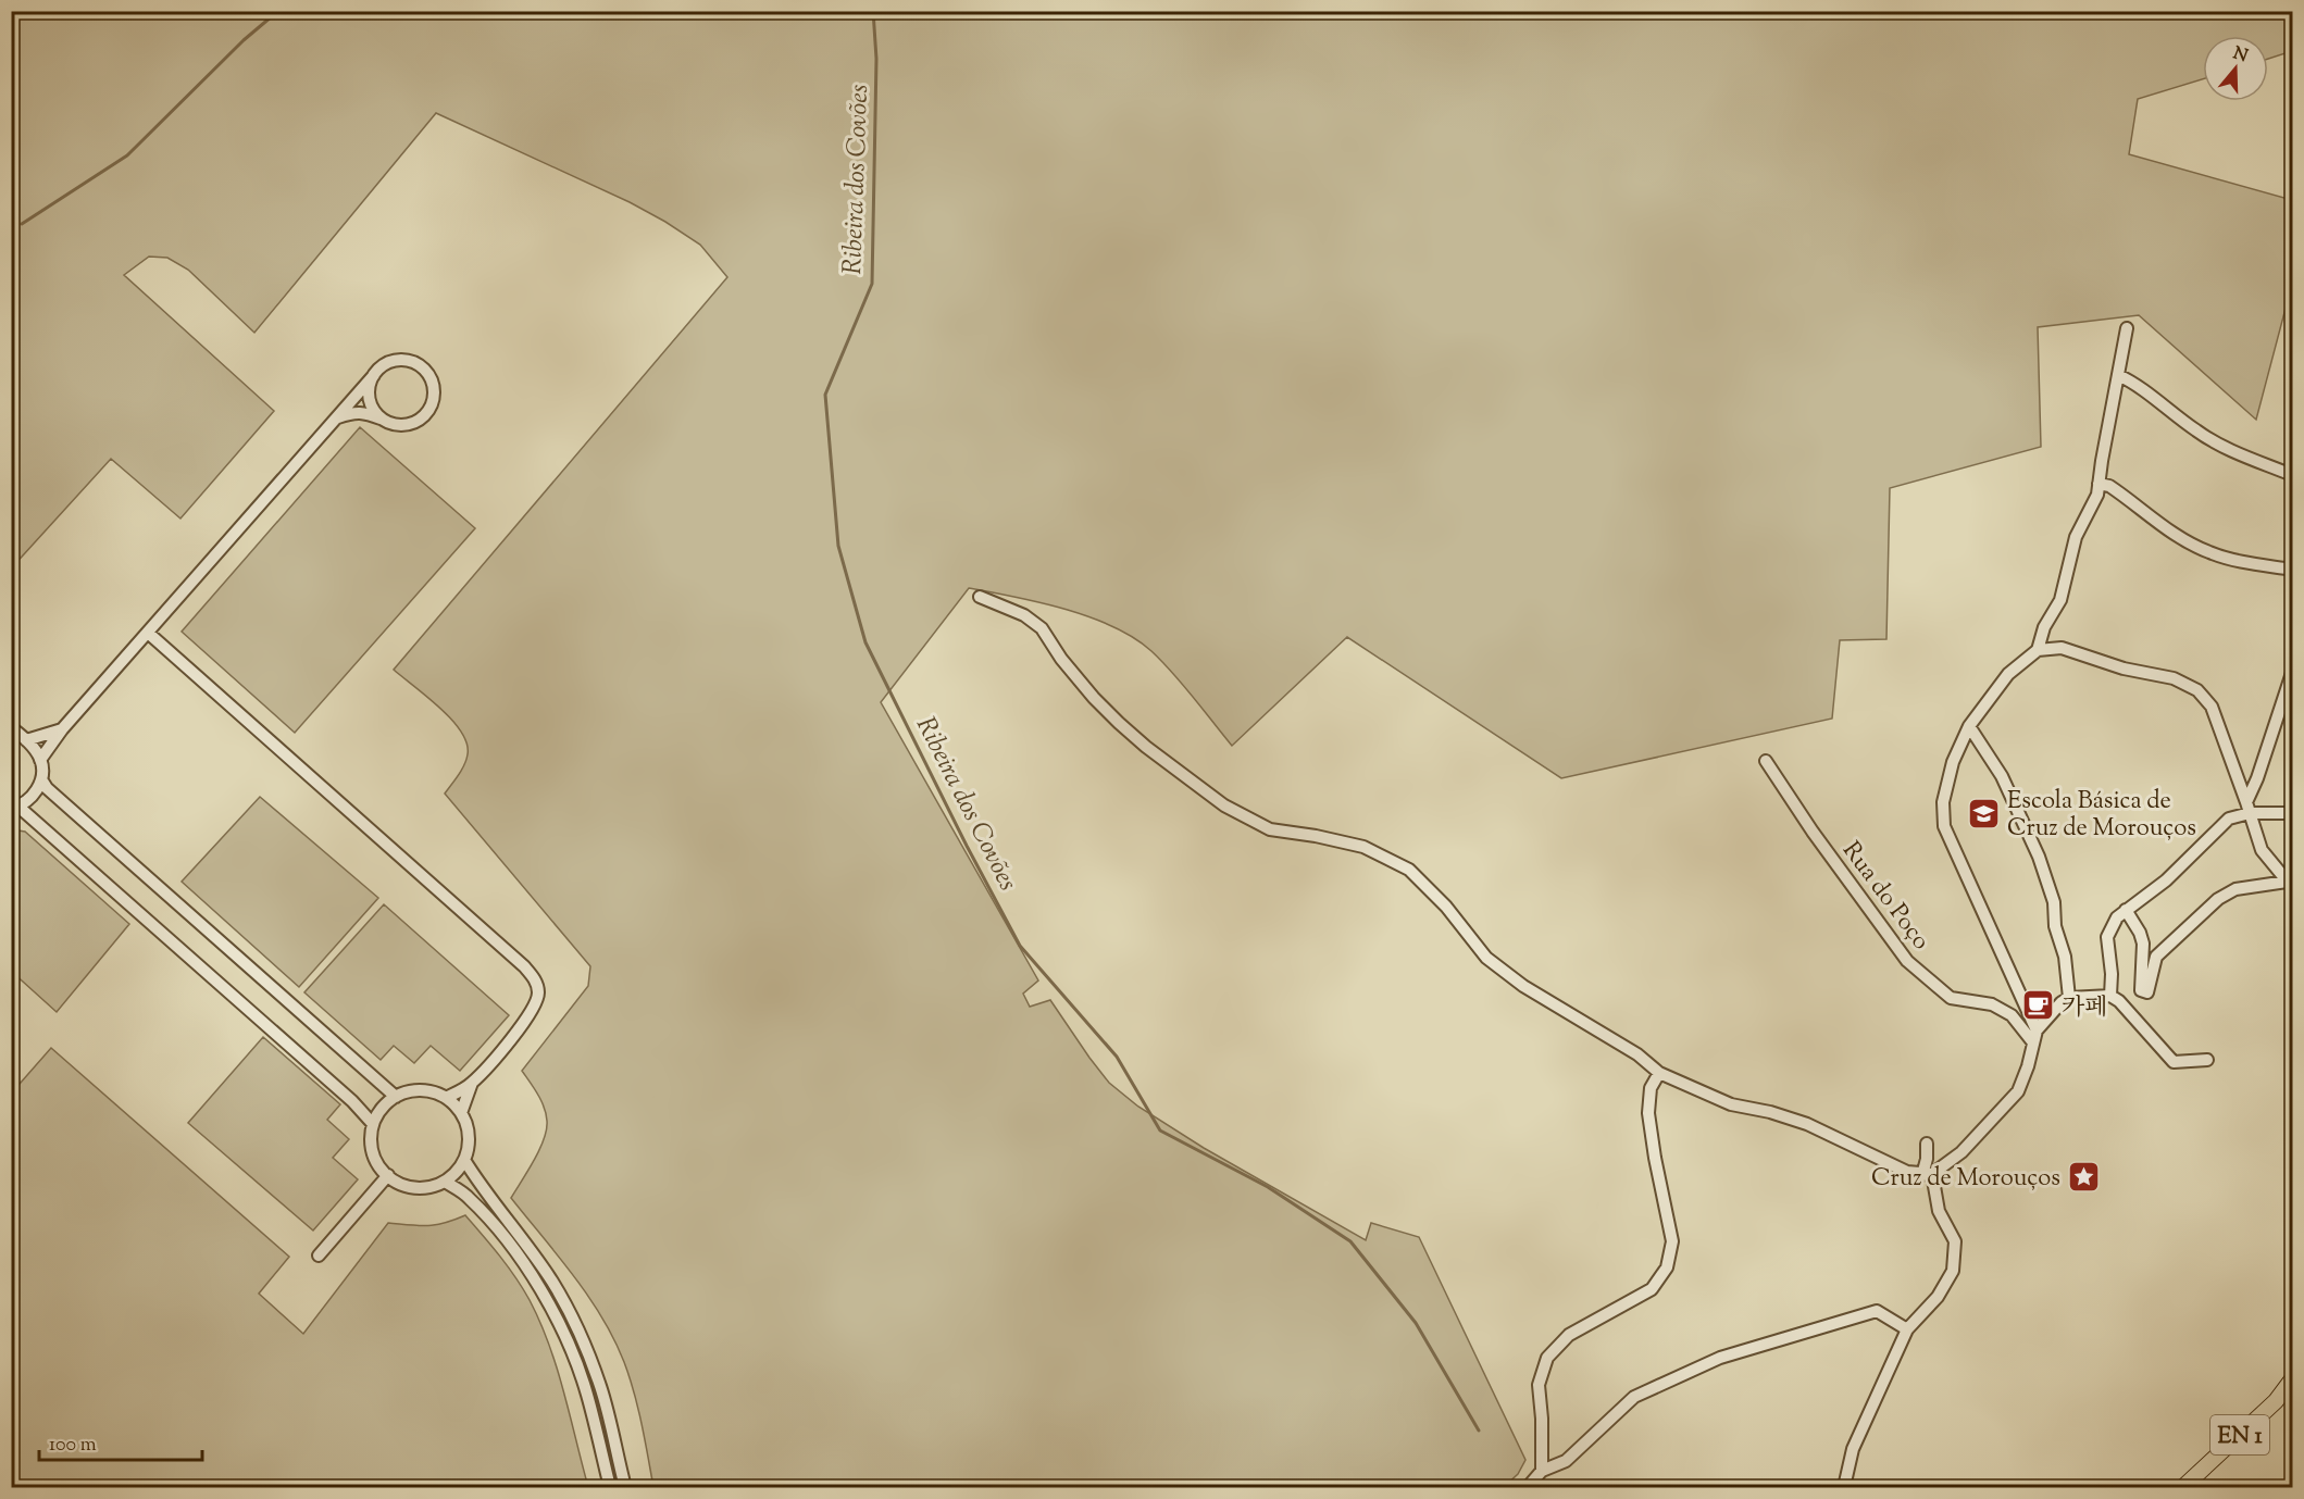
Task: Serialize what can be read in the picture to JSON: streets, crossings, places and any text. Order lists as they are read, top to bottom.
{
  "streets": {
    "main road": ["EN 1"],
    "street": ["Rua do Poço"]
  },
  "water": ["Ribeira dos Covões"],
  "places": {
    "school or university": ["Escola Básica de Cruz de Morouços"],
    "cafe": ["카페"],
    "place": ["Cruz de Morouços"]
  },
  "scale_bar": "100 m",
  "north": "top"
}
